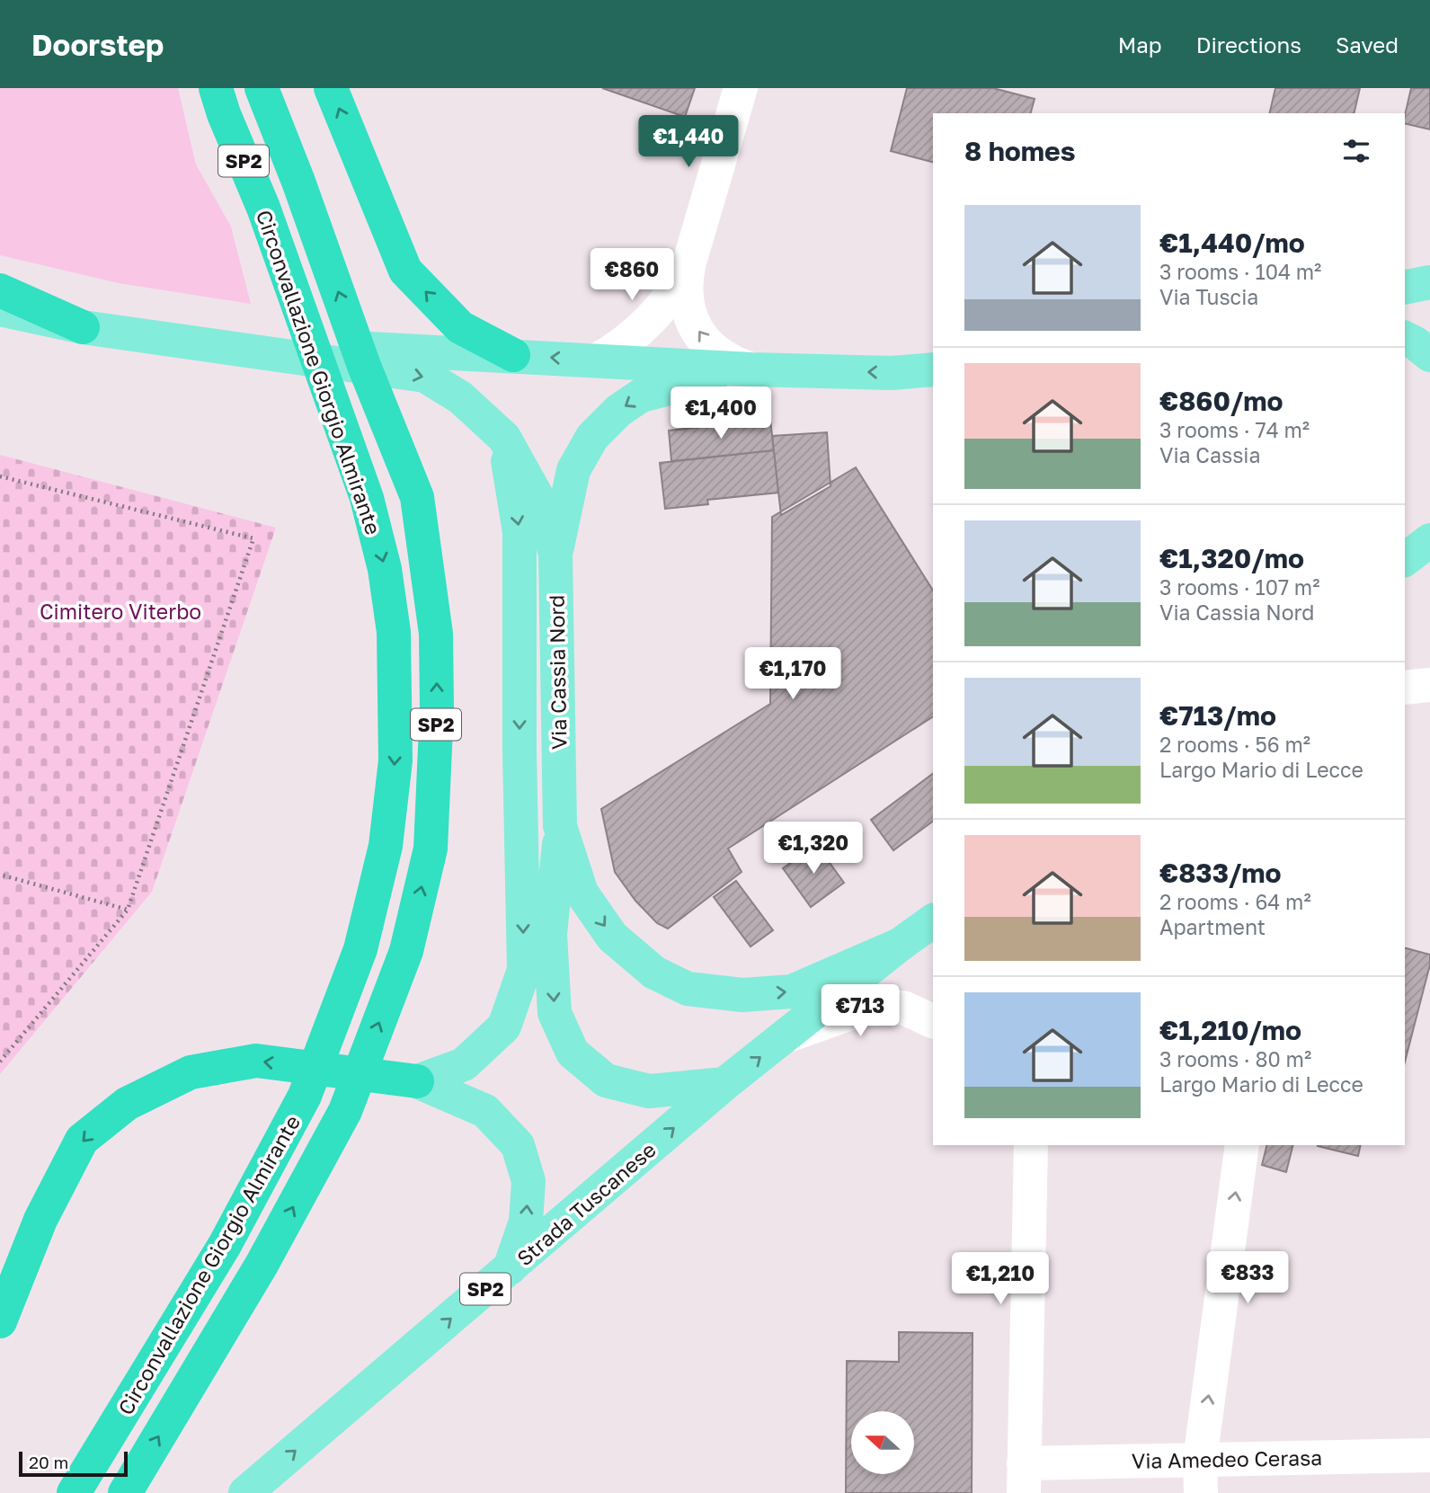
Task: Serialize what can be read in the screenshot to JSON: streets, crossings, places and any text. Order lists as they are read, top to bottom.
{
  "streets": {
    "highway": ["SP2", "Circonvallazione Giorgio Almirante"],
    "main road": ["Via Cassia Nord", "Strada Tuscanese"],
    "street": ["Via Amedeo Cerasa"]
  },
  "crossings": [
    ["Via Cassia Nord", "Strada Tuscanese"]
  ],
  "one_way": ["Strada Tuscanese"],
  "parks": ["Cimitero Viterbo"],
  "scale_bar": "20 m",
  "north": "left",
  "page": {
    "header": "Doorstep",
    "nav": ["Map", "Directions", "Saved"],
    "heading": "8 homes",
    "price": [
      "€1,440",
      "€860",
      "€1,400",
      "€1,170",
      "€1,320",
      "€713",
      "€833",
      "€1,210"
    ],
    "list": [
      {
        "name": "€1,440/mo",
        "note": "3 rooms · 104 m² · Via Tuscia"
      },
      {
        "name": "€860/mo",
        "note": "3 rooms · 74 m² · Via Cassia"
      },
      {
        "name": "€1,320/mo",
        "note": "3 rooms · 107 m² · Via Cassia Nord"
      },
      {
        "name": "€713/mo",
        "note": "2 rooms · 56 m² · Largo Mario di Lecce"
      },
      {
        "name": "€833/mo",
        "note": "2 rooms · 64 m² · Apartment"
      },
      {
        "name": "€1,210/mo",
        "note": "3 rooms · 80 m² · Largo Mario di Lecce"
      }
    ],
    "scale": "20 m"
  }
}
